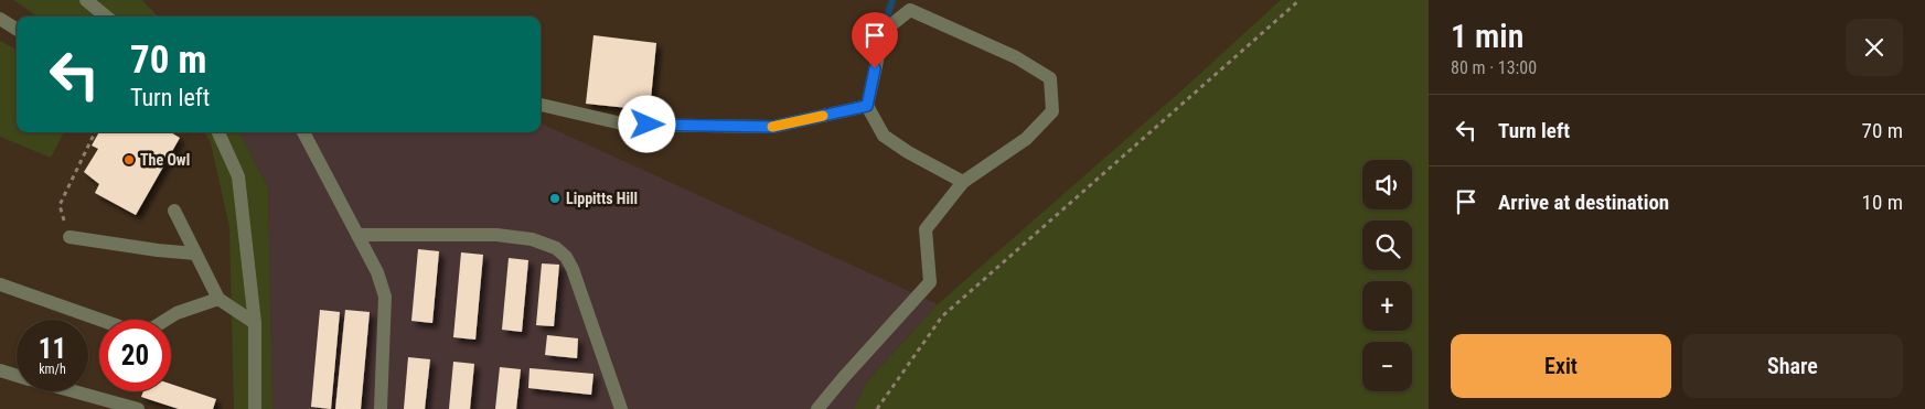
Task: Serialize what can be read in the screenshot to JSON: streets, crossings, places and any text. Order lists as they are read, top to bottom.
{
  "places": ["The Owl", "Lippitts Hill"],
  "page": {
    "heading": ["1 min", "80 m · 13:00"],
    "turn": ["70 m", "Turn left"],
    "list": [
      {
        "name": "Turn left",
        "value": "70 m"
      },
      {
        "name": "Arrive at destination",
        "value": "10 m"
      }
    ],
    "map_buttons": ["+", "−"],
    "speed": "11 km/h",
    "limit": "20",
    "buttons": ["Exit", "Share"]
  }
}
